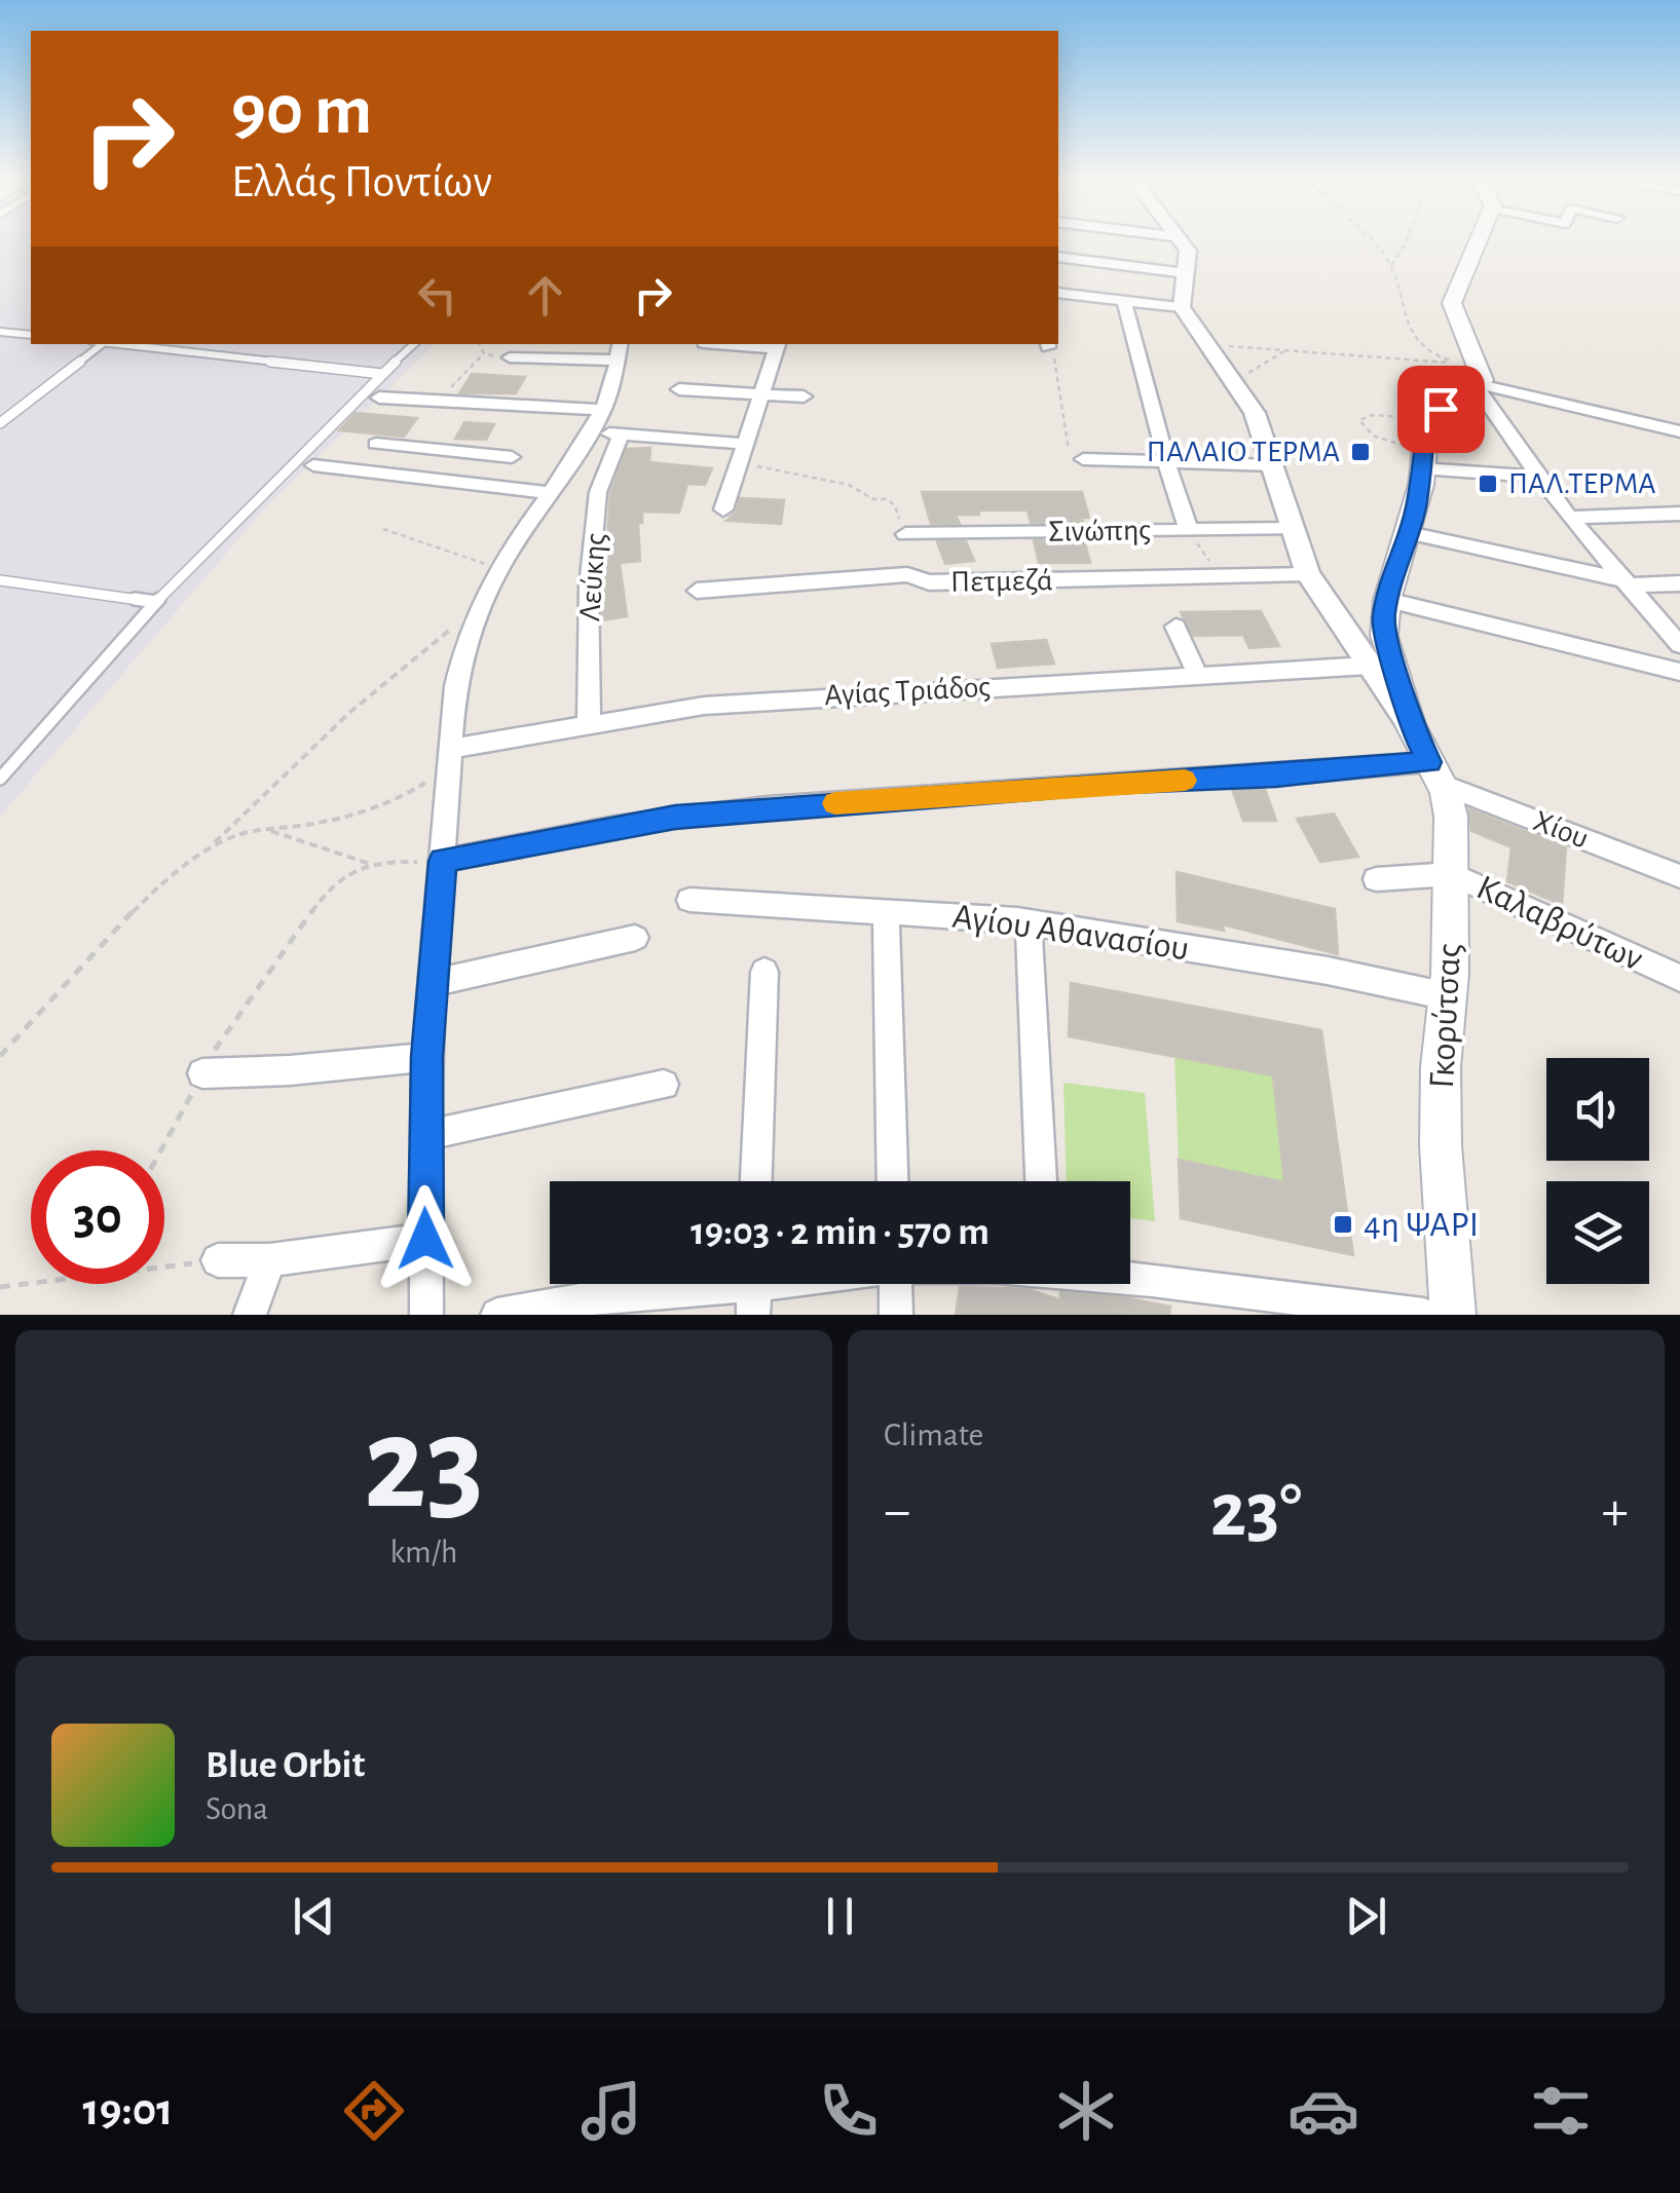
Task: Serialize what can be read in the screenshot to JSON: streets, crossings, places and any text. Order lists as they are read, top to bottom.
{
  "streets": {
    "main road": ["Γκορύτσας"],
    "street": [
      "Σινώπης",
      "Λεύκης",
      "Πετμεζά",
      "Αγίας Τριάδος",
      "Χίου",
      "Καλαβρύτων",
      "Αγίου Αθανασίου"
    ]
  },
  "crossings": [
    ["Λεύκης", "Αγίας Τριάδος"],
    ["Χίου", "Γκορύτσας"],
    ["Καλαβρύτων", "Γκορύτσας"],
    ["Αγίου Αθανασίου", "Γκορύτσας"]
  ],
  "places": {
    "transit": ["ΠΑΛΑΙΟ ΤΕΡΜΑ", "ΠΑΛ.ΤΕΡΜΑ", "4η ΨΑΡΙ"]
  },
  "page": {
    "turn": ["90 m", "Ελλάς Ποντίων"],
    "limit": "30",
    "trip": "19:03 · 2 min · 570 m",
    "tile": [
      ["23", "km/h"],
      "Climate"
    ],
    "heat": ["−", "23°", "+"],
    "song": ["Blue Orbit", "Sona"],
    "tabs": "19:01"
  }
}
